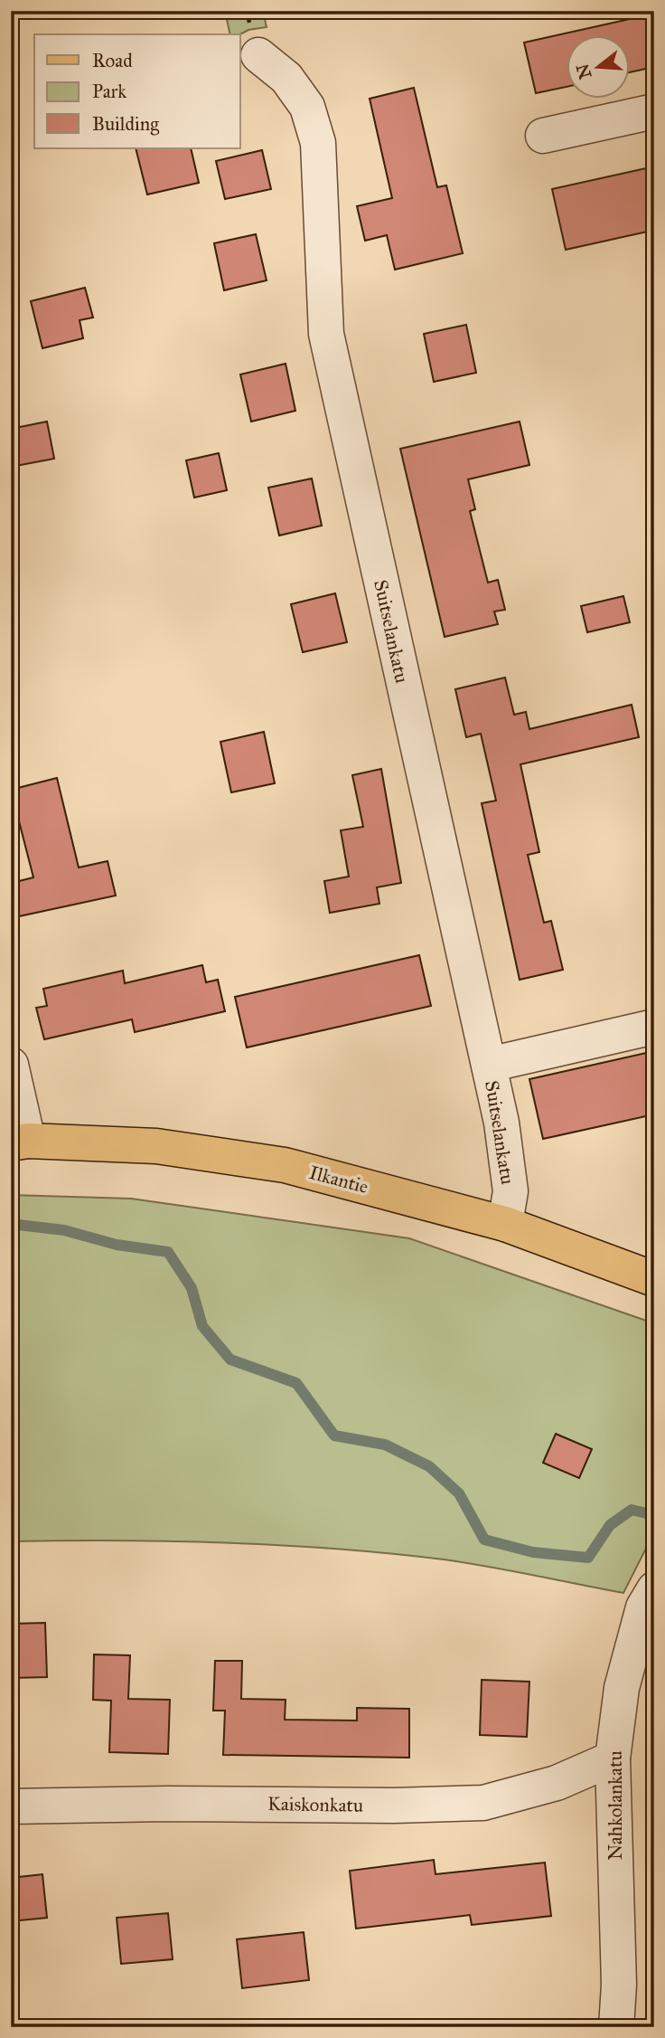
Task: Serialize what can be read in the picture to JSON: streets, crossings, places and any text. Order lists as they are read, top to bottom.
{
  "streets": {
    "main road": ["Ilkantie"],
    "street": ["Suitselankatu", "Kaiskonkatu", "Nahkolankatu"]
  },
  "crossings": [
    ["Suitselankatu", "Ilkantie"],
    ["Kaiskonkatu", "Nahkolankatu"]
  ],
  "legend": ["Road", "Park", "Building"],
  "north": "left"
}
